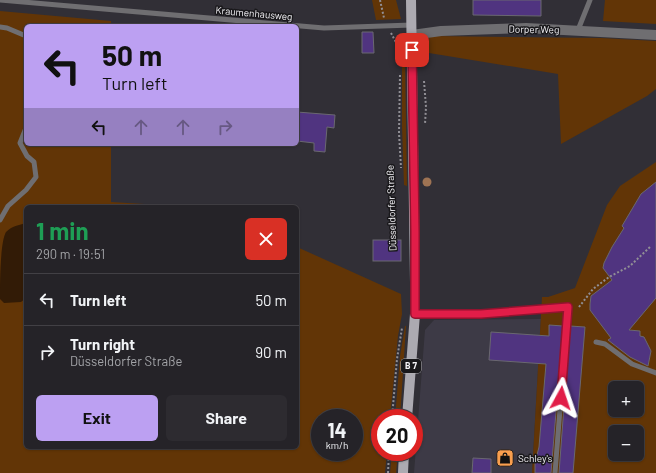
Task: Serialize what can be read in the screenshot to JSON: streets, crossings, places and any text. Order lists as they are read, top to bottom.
{
  "streets": {
    "main road": ["B 7"],
    "street": ["Dorper Weg"],
    "lane": ["Kraumenhausweg"],
    "path": ["Düsseldorfer Straße"]
  },
  "crossings": [
    ["Kraumenhausweg", "Dorper Weg"],
    ["Kraumenhausweg", "B 7"],
    ["Dorper Weg", "B 7"]
  ],
  "places": {
    "shop": ["Schley's"]
  },
  "page": {
    "turn": ["50 m", "Turn left"],
    "heading": ["1 min", "290 m · 19:51"],
    "list": [
      {
        "name": "Turn left",
        "value": "50 m"
      },
      {
        "name": "Turn right",
        "note": "Düsseldorfer Straße",
        "value": "90 m"
      }
    ],
    "map_buttons": ["+", "−"],
    "buttons": ["Exit", "Share"],
    "speed": "14 km/h",
    "limit": "20"
  }
}
